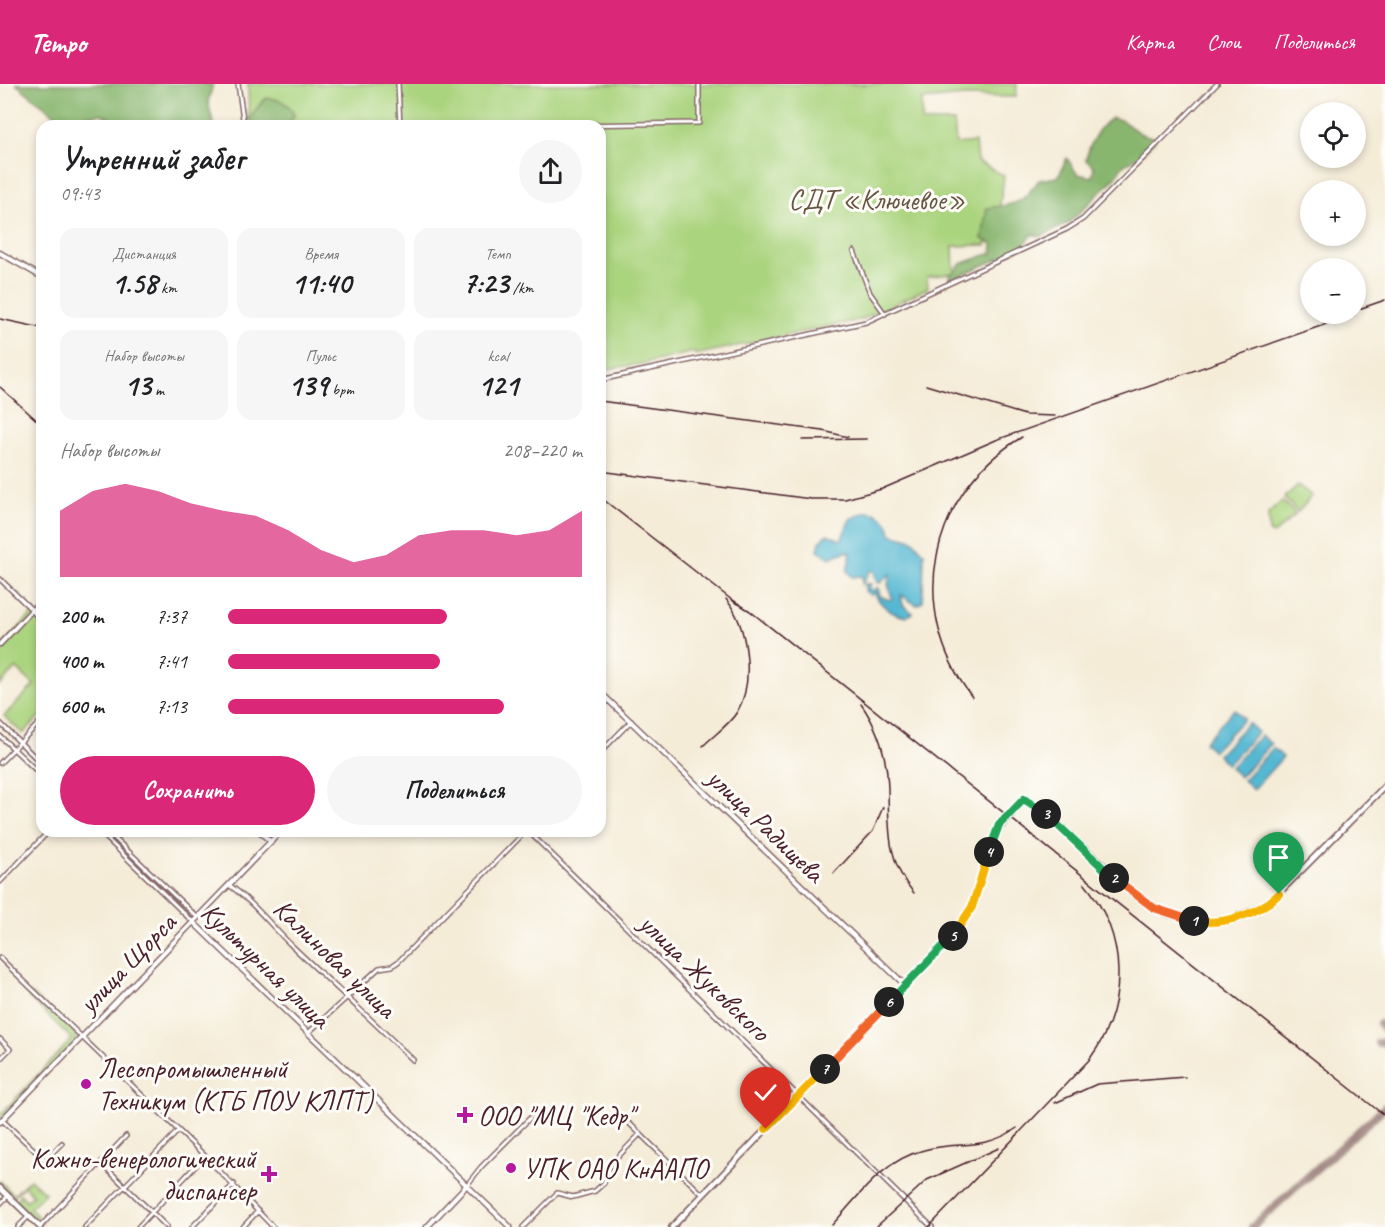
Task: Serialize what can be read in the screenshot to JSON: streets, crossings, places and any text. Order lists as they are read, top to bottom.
{
  "streets": {
    "street": [
      "улица Радищева",
      "Калиновая улица",
      "улица Щорса",
      "Культурная улица",
      "улица Жуковского"
    ]
  },
  "crossings": [
    ["Калиновая улица", "улица Щорса"],
    ["улица Щорса", "Культурная улица"]
  ],
  "parks": ["СДТ «Ключевое»"],
  "places": {
    "other": ["Лесопромышленный Техникум (КГБ ПОУ КЛПТ)", "УПК ОАО КнААПО"],
    "health": ["ООО \"МЦ \"Кедр\"", "Кожно-венерологический диспансер"]
  },
  "page": {
    "header": "Tempo",
    "nav": ["Карта", "Слои", "Поделиться"],
    "map_buttons": ["+", "−"],
    "heading": ["Утренний забег", "09:43"],
    "stats": [
      ["Дистанция", "1.58 km"],
      ["Время", "11:40"],
      ["Темп", "7:23 /km"],
      ["Набор высоты", "13 m"],
      ["Пульс", "139 bpm"],
      ["kcal", "121"]
    ],
    "chart": ["Набор высоты", "208–220 m"],
    "list": [
      {
        "name": "200 m",
        "note": "7:37"
      },
      {
        "name": "400 m",
        "note": "7:41"
      },
      {
        "name": "600 m",
        "note": "7:13"
      }
    ],
    "buttons": ["Сохранить", "Поделиться"],
    "pins": [
      "3",
      "4",
      "2",
      "1",
      "5",
      "6",
      "7"
    ]
  }
}
